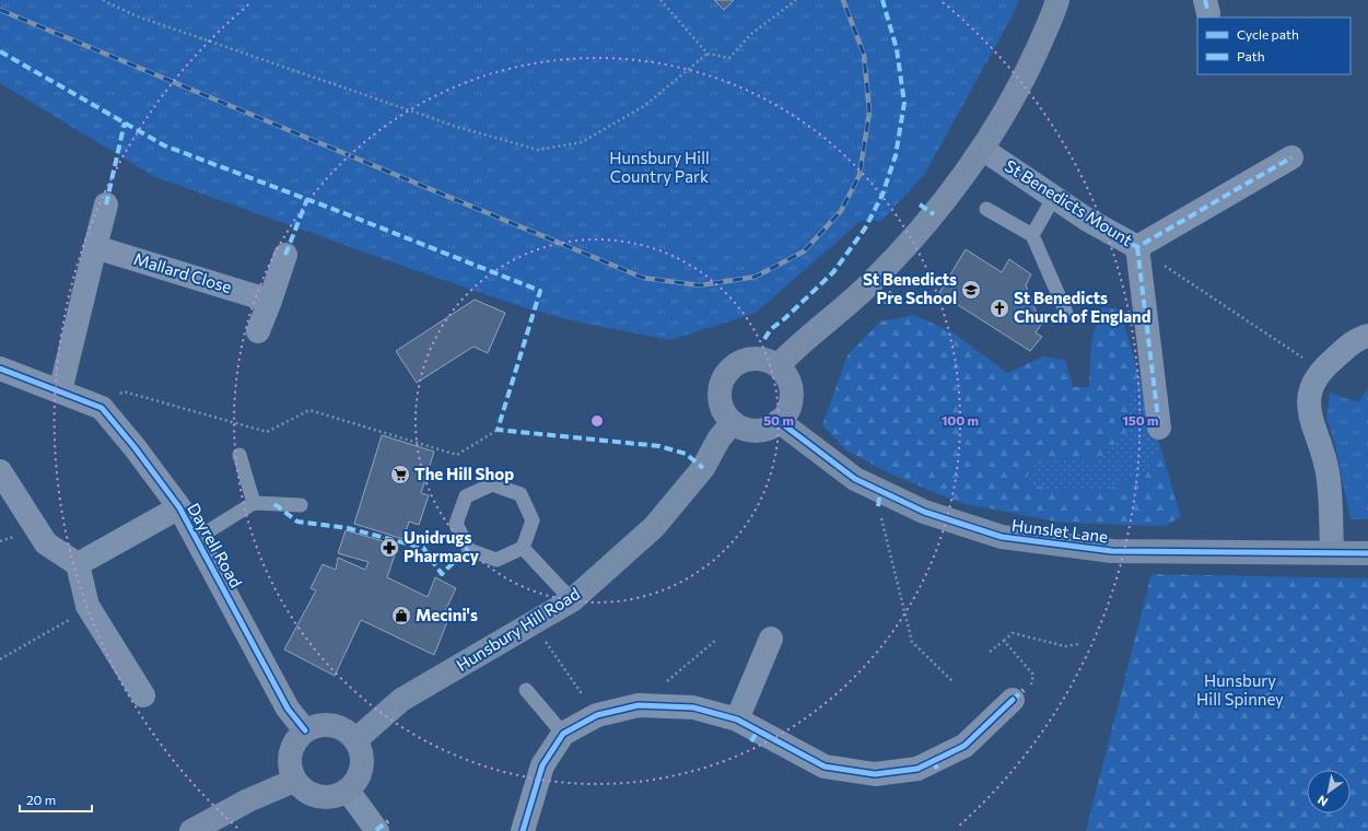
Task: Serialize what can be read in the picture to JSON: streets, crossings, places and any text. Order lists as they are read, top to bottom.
{
  "streets": {
    "street": [
      "St Benedicts Mount",
      "Mallard Close",
      "Hunslet Lane",
      "Dayrell Road",
      "Hunsbury Hill Road"
    ]
  },
  "crossings": [
    ["Hunslet Lane", "Hunsbury Hill Road"],
    ["Dayrell Road", "Hunsbury Hill Road"]
  ],
  "parks": ["Hunsbury Hill Country Park", "Hunsbury Hill Spinney"],
  "places": {
    "school or university": ["St Benedicts Pre School"],
    "church": ["St Benedicts Church of England"],
    "supermarket": ["The Hill Shop"],
    "pharmacy": ["Unidrugs Pharmacy"],
    "shop": ["Mecini's"]
  },
  "legend": ["Cycle path", "Path"],
  "scale_bar": "20 m",
  "north": "bottom left",
  "rings": ["50 m", "100 m", "150 m"]
}
